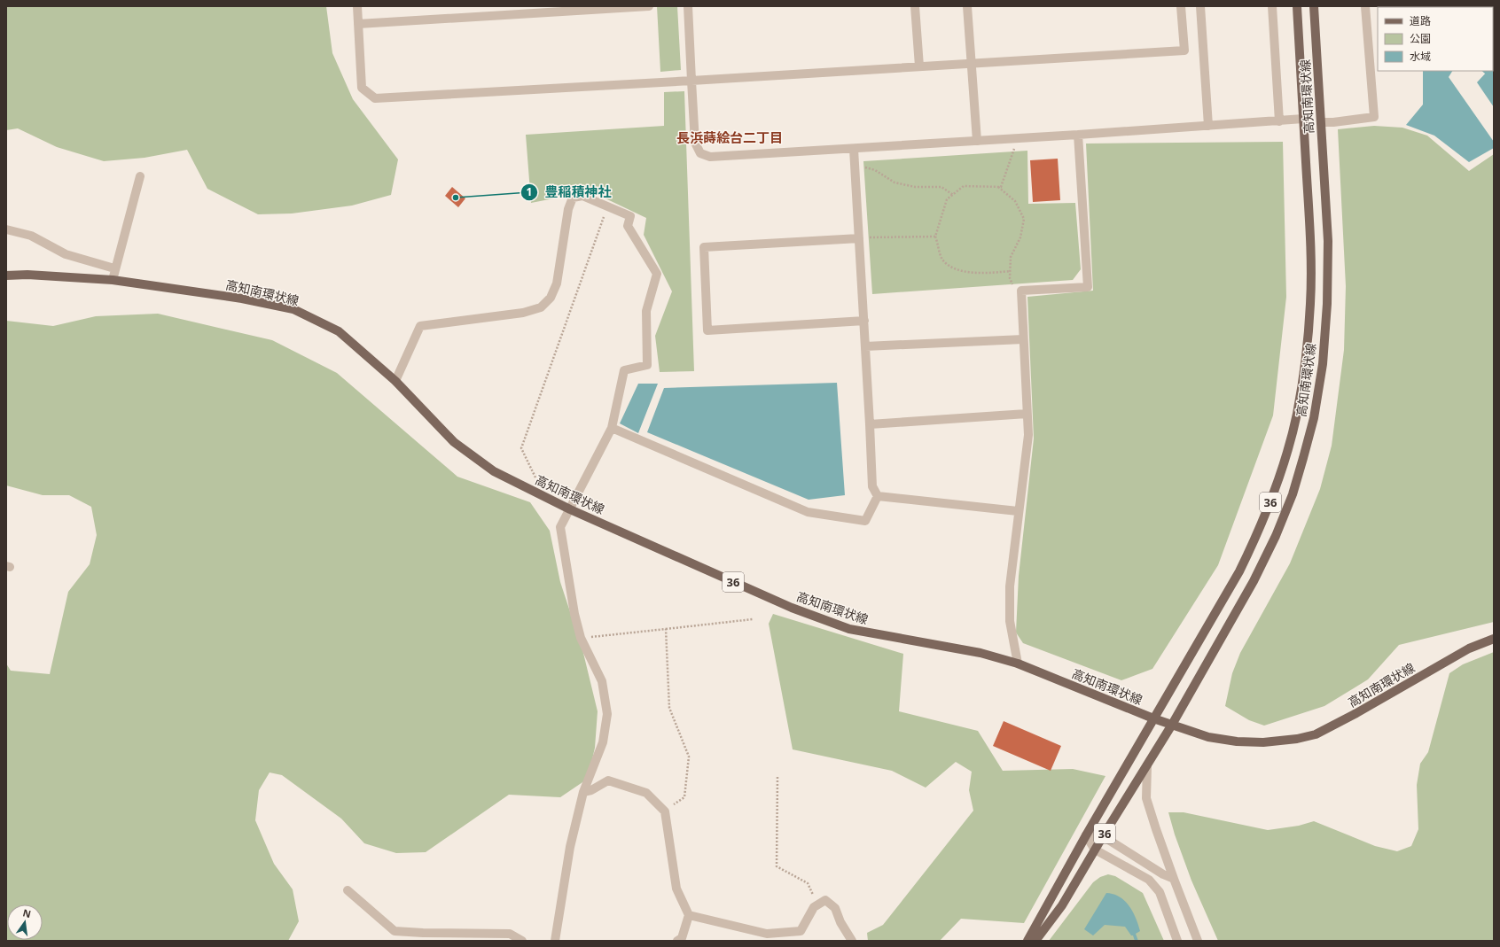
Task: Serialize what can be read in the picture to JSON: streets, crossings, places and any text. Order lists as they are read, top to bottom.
{
  "streets": {
    "main road": ["高知南環状線", "36"]
  },
  "districts": ["長浜蒔絵台二丁目"],
  "places": ["豊稲積神社"],
  "legend": ["道路", "公園", "水域"],
  "north": "top"
}
